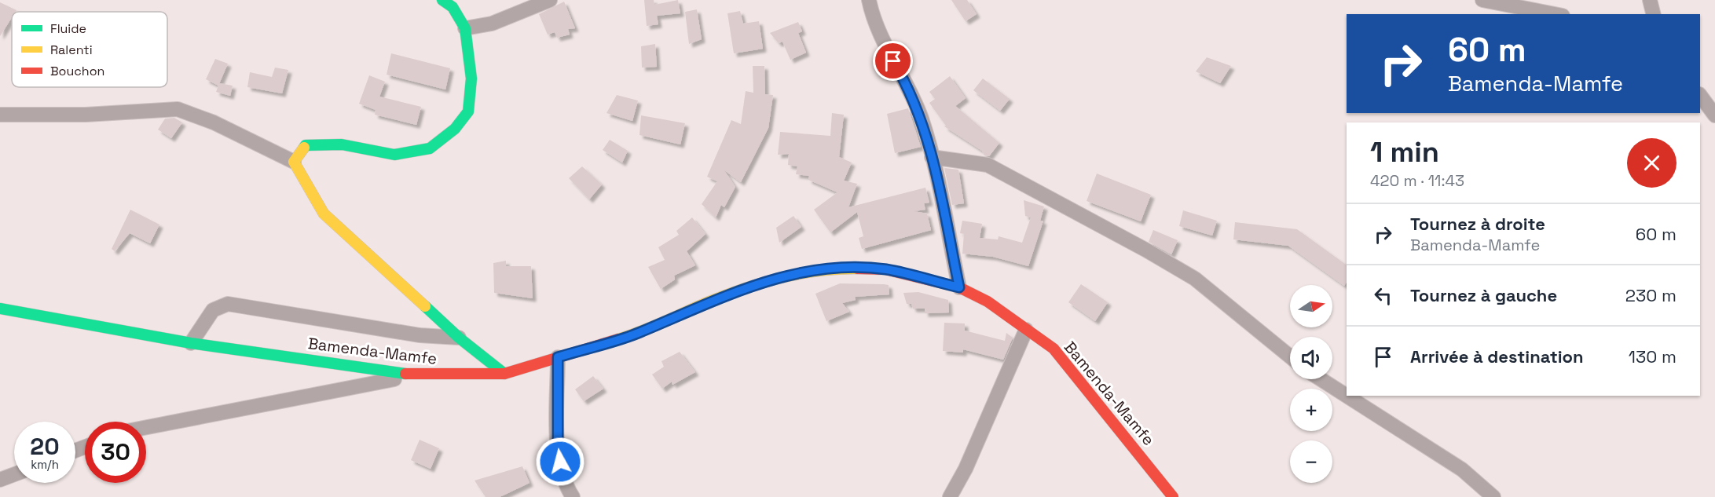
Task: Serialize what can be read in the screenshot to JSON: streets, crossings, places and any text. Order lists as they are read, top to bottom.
{
  "streets": {
    "main road": ["Bamenda-Mamfe"]
  },
  "legend": ["Fluide", "Ralenti", "Bouchon"],
  "north": "right",
  "page": {
    "turn": ["60 m", "Bamenda-Mamfe"],
    "heading": ["1 min", "420 m · 11:43"],
    "list": [
      {
        "name": "Tournez à droite",
        "note": "Bamenda-Mamfe",
        "value": "60 m"
      },
      {
        "name": "Tournez à gauche",
        "value": "230 m"
      },
      {
        "name": "Arrivée à destination",
        "value": "130 m"
      }
    ],
    "map_buttons": ["+", "−"],
    "speed": "20 km/h",
    "limit": "30"
  }
}
